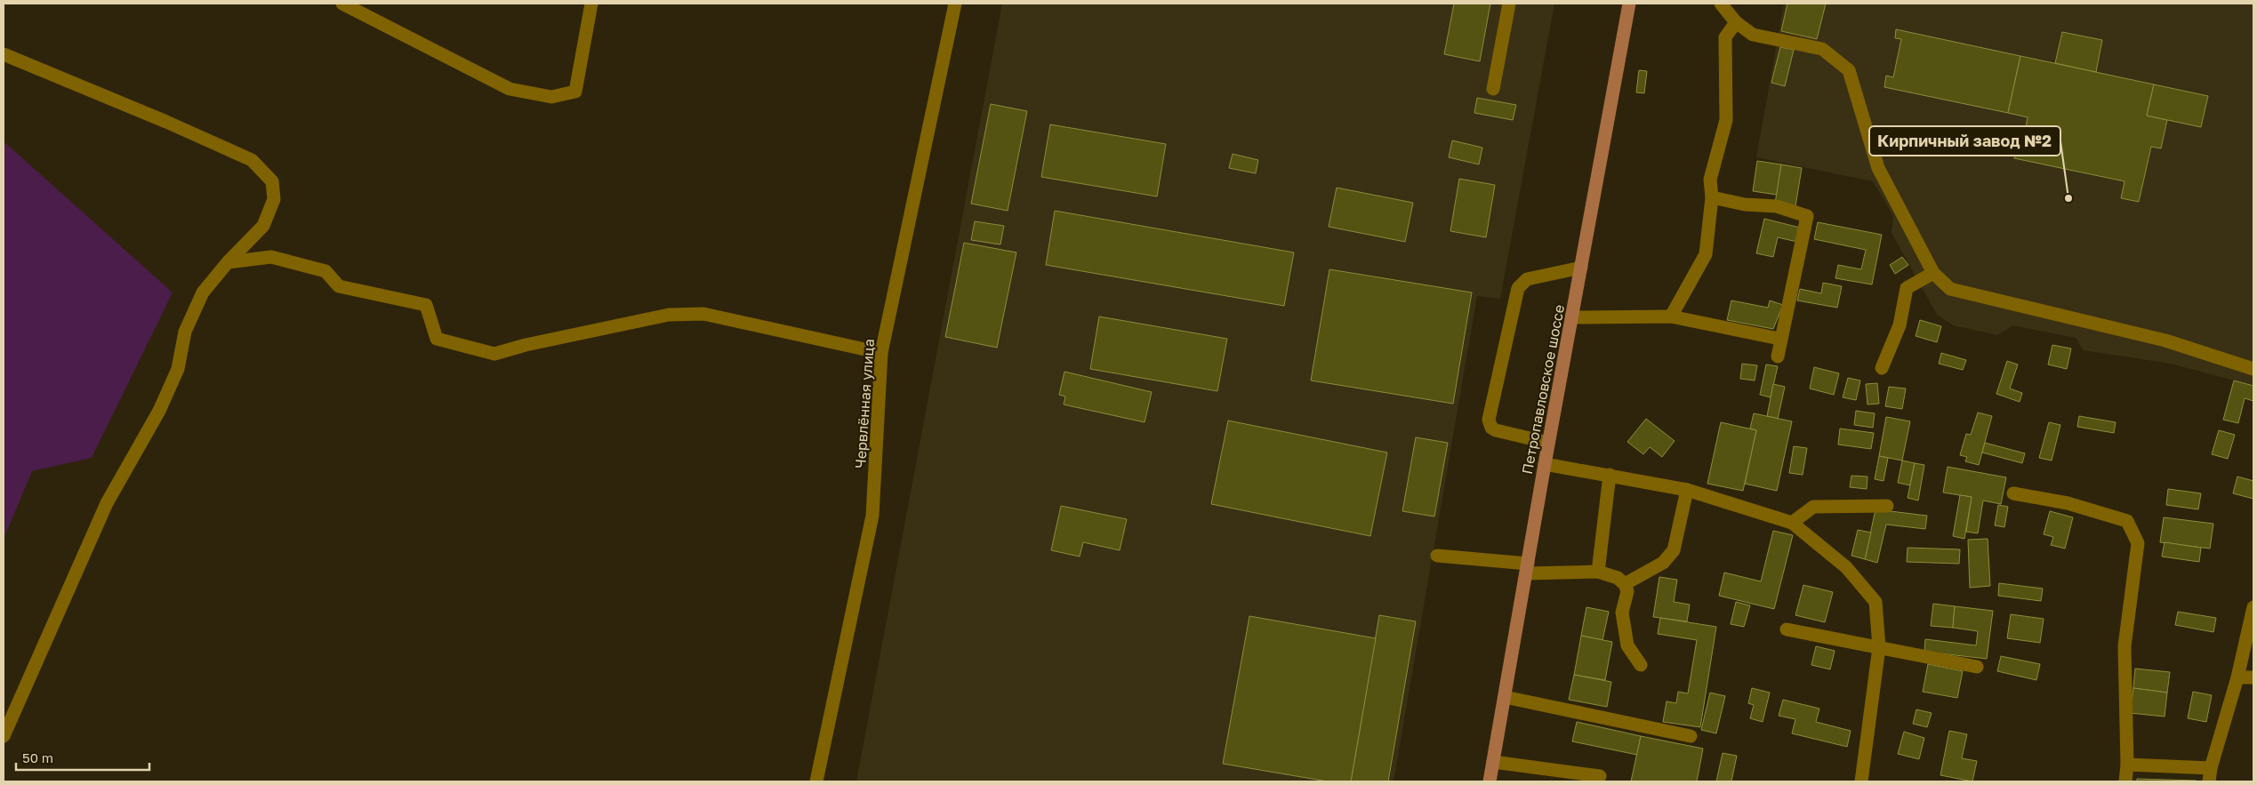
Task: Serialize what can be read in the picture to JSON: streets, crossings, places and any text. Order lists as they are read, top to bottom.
{
  "streets": {
    "main road": ["Петропавловское шоссе"],
    "street": ["Червлённая улица"]
  },
  "places": ["Кирпичный завод №2"],
  "scale_bar": "50 m"
}
